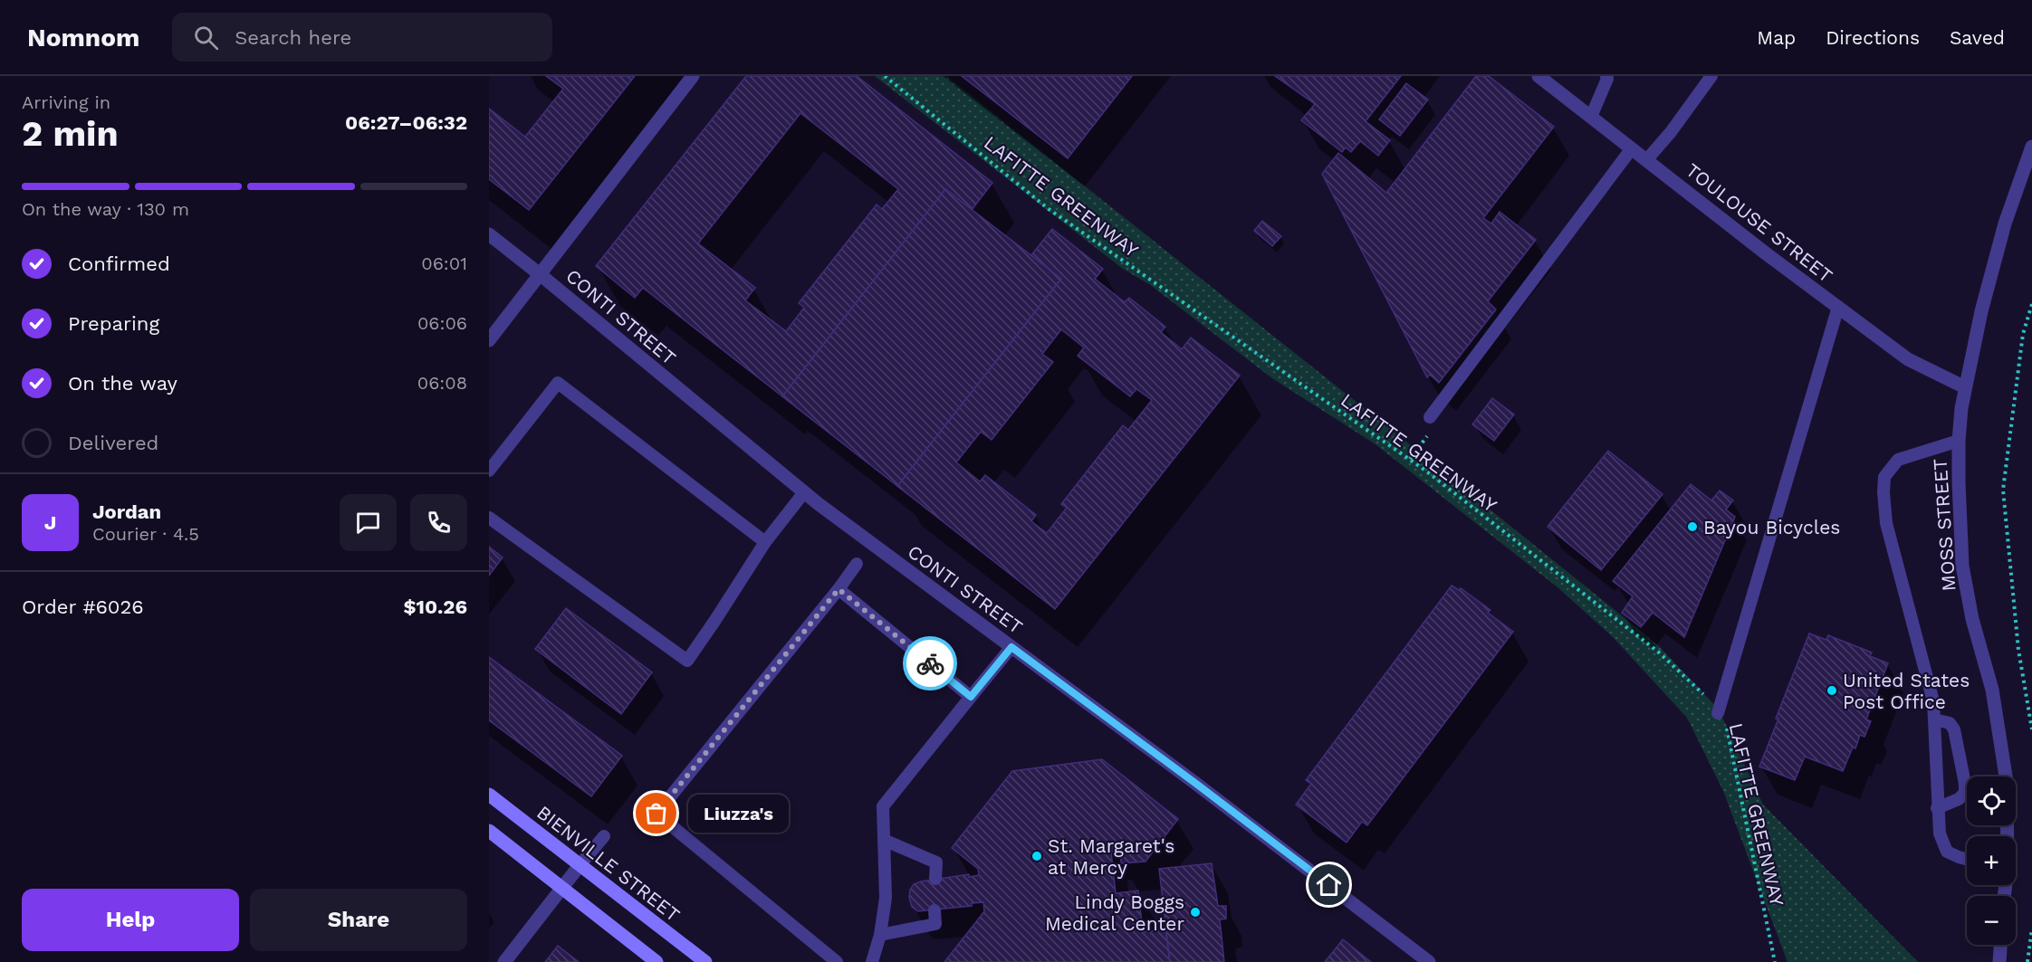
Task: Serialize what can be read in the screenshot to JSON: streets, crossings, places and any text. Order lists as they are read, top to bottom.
{
  "streets": {
    "street": [
      "TOULOUSE STREET",
      "CONTI STREET",
      "MOSS STREET",
      "BIENVILLE STREET"
    ],
    "path": ["LAFITTE GREENWAY"]
  },
  "crossings": [
    ["TOULOUSE STREET", "MOSS STREET"]
  ],
  "places": [
    "Bayou Bicycles",
    "United States Post Office",
    "Liuzza's",
    "St. Margaret's at Mercy",
    "Lindy Boggs Medical Center"
  ],
  "page": {
    "header": "Nomnom",
    "search": "Search here",
    "nav": ["Map", "Directions", "Saved"],
    "heading": ["2 min", "Arriving in", "06:27–06:32"],
    "panel": [
      "Jordan",
      "Courier · 4.5",
      "Order #6026",
      "$10.26"
    ],
    "bar": "On the way · 130 m",
    "list": [
      ["Confirmed", "06:01"],
      ["Preparing", "06:06"],
      ["On the way", "06:08"],
      "Delivered"
    ],
    "round": "J",
    "map_buttons": ["+", "−"],
    "bubble": "Liuzza's",
    "buttons": ["Help", "Share"]
  }
}
